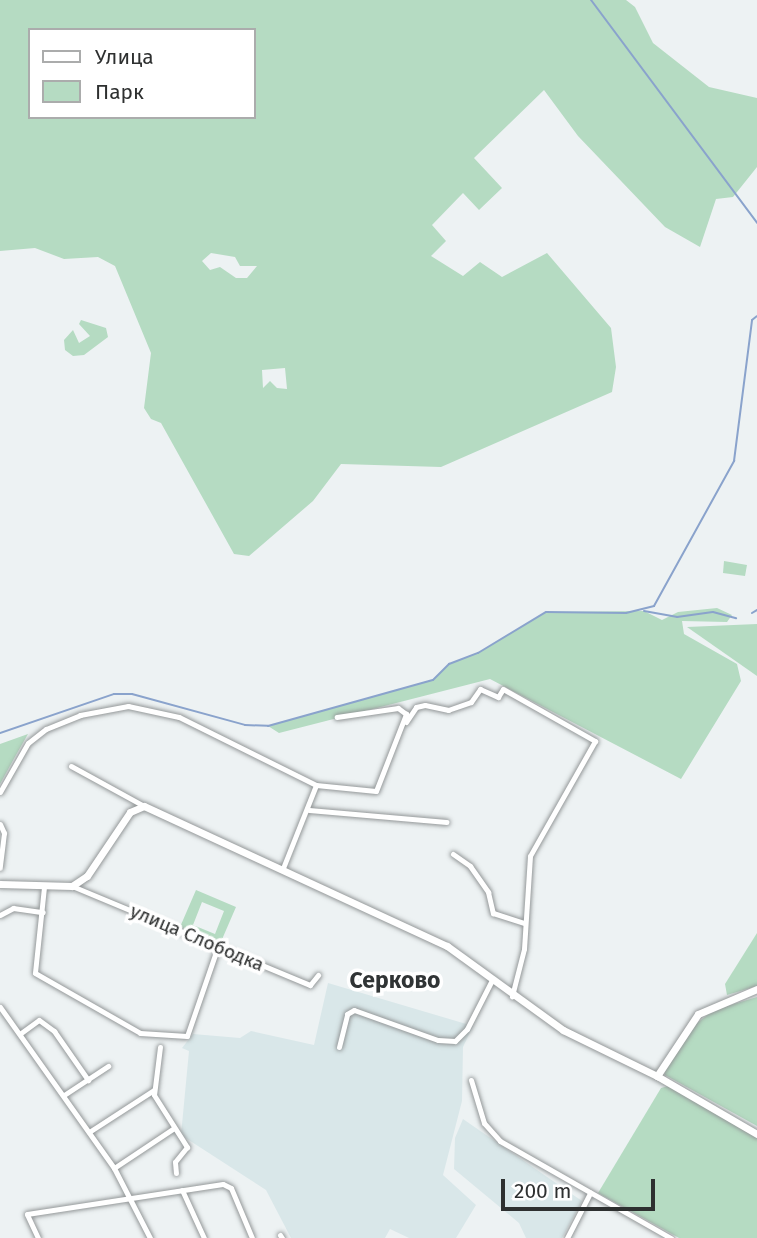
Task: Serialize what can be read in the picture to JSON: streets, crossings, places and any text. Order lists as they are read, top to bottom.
{
  "streets": {
    "street": ["улица Слободка"]
  },
  "districts": ["Серково"],
  "legend": ["Улица", "Парк"],
  "scale_bar": "200 m"
}
